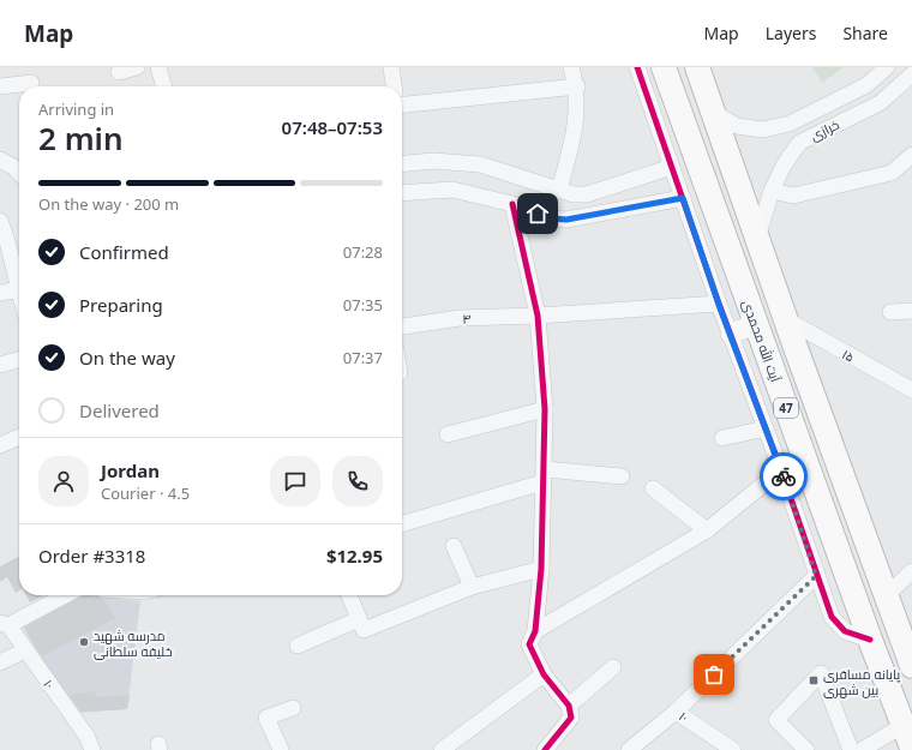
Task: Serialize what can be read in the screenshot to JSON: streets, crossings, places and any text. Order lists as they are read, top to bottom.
{
  "streets": {
    "highway": ["آیت الله محمدی", "47"],
    "street": [
      "خرازی",
      "۴",
      "۱۵",
      "۱۰"
    ]
  },
  "crossings": [
    ["خرازی", "47"],
    ["۱۵", "47"]
  ],
  "places": {
    "other": ["مدرسه شهید خلیفه سلطانی"],
    "transit": ["پایانه مسافری بین شهری"]
  },
  "page": {
    "header": "Map",
    "nav": ["Map", "Layers", "Share"],
    "heading": ["2 min", "Arriving in", "07:48–07:53"],
    "panel": [
      "Jordan",
      "Courier · 4.5",
      "Order #3318",
      "$12.95"
    ],
    "bar": "On the way · 200 m",
    "list": [
      ["Confirmed", "07:28"],
      ["Preparing", "07:35"],
      ["On the way", "07:37"],
      "Delivered"
    ]
  }
}
